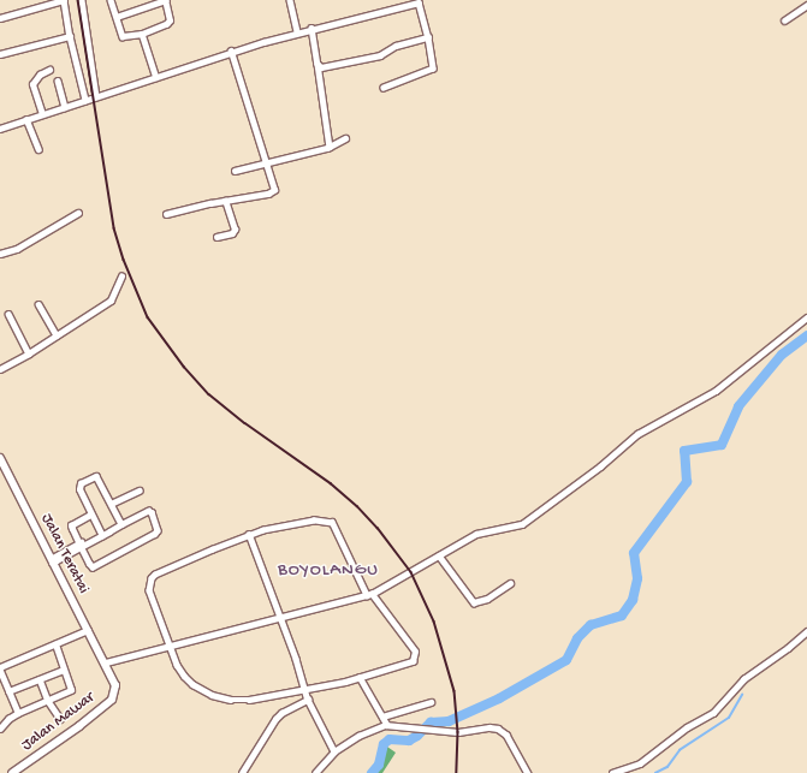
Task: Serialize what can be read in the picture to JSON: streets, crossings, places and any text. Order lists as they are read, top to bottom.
{
  "streets": {
    "street": ["Jalan Teratai", "Jalan Mawar"]
  },
  "crossings": [
    ["Jalan Teratai", "Jalan Mawar"]
  ],
  "districts": ["BOYOLANGU"]
}
